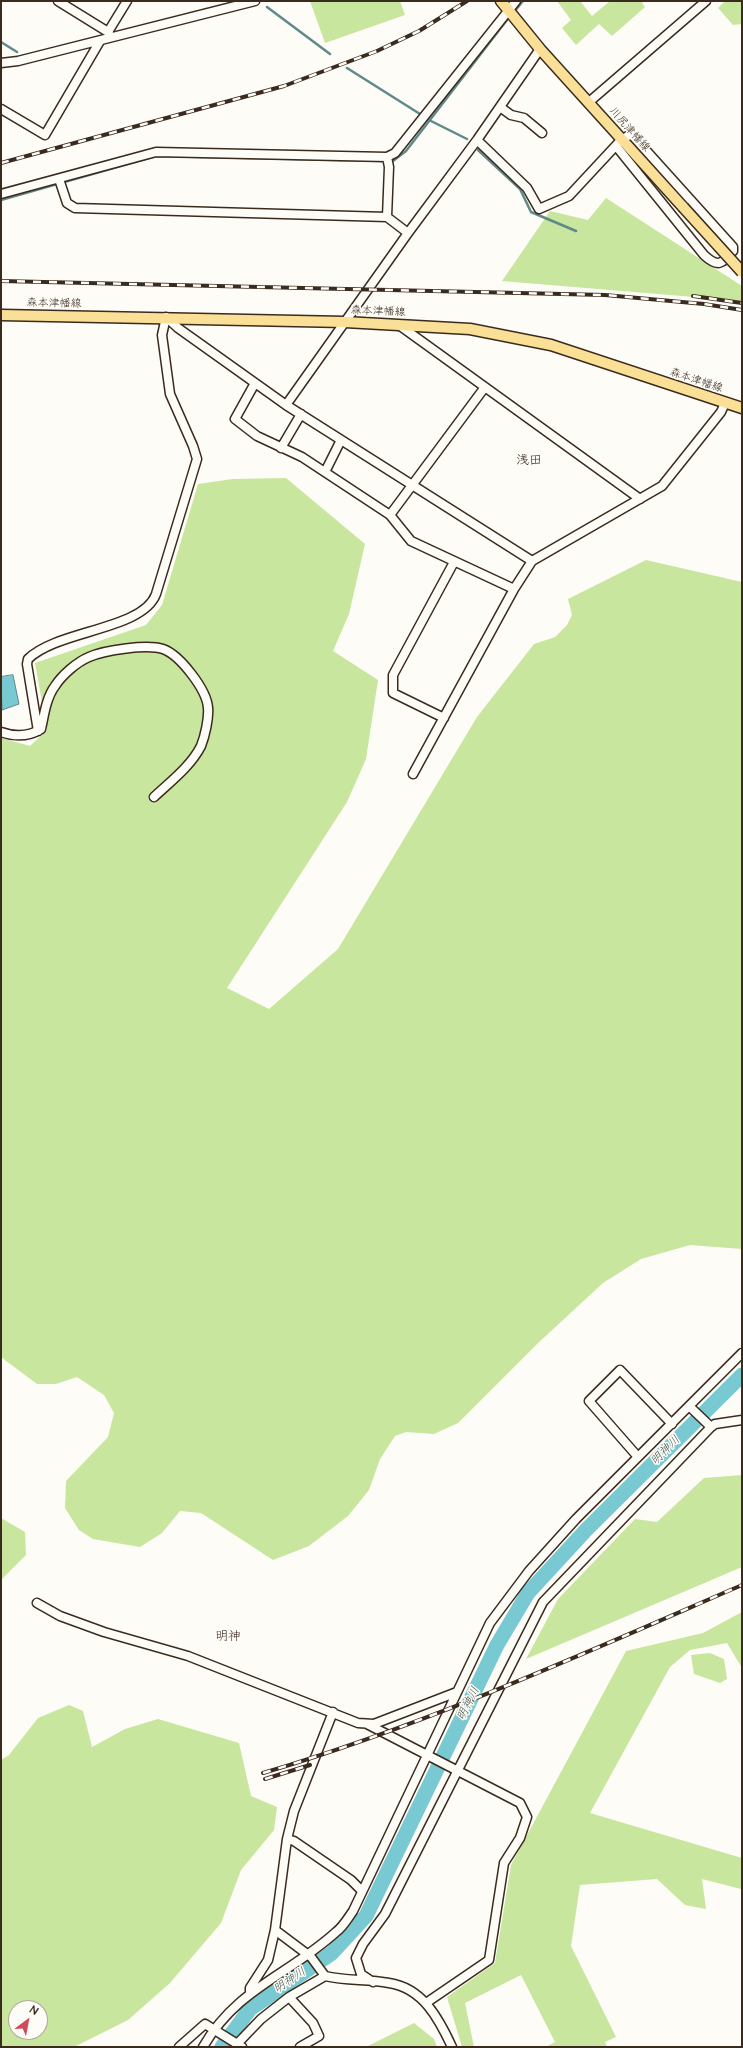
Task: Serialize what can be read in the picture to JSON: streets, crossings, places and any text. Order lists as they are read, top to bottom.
{
  "streets": {
    "main road": ["川尻津幡線", "森本津幡線"]
  },
  "districts": ["浅田", "明神"],
  "water": ["明神川"],
  "north": "top right"
}
